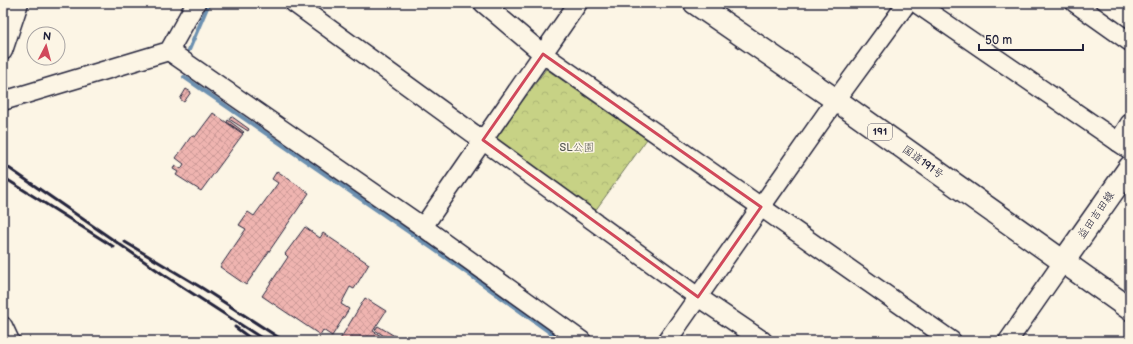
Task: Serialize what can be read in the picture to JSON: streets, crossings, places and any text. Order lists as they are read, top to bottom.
{
  "streets": {
    "main road": ["191", "国道191号", "益田吉田線"]
  },
  "crossings": [
    ["国道191号", "益田吉田線"]
  ],
  "parks": ["SL公園"],
  "scale_bar": "50 m",
  "north": "top"
}
